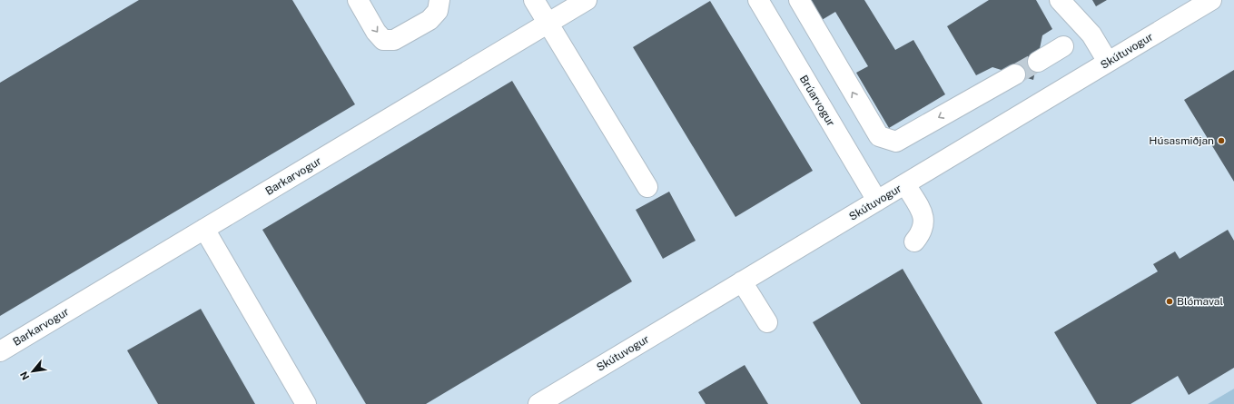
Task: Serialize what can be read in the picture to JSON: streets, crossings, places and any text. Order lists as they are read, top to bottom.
{
  "streets": {
    "street": ["Skútuvogur", "Brúarvogur", "Barkarvogur"]
  },
  "crossings": [
    ["Skútuvogur", "Brúarvogur"]
  ],
  "places": ["Húsasmiðjan", "Blómaval"],
  "north": "bottom left"
}
